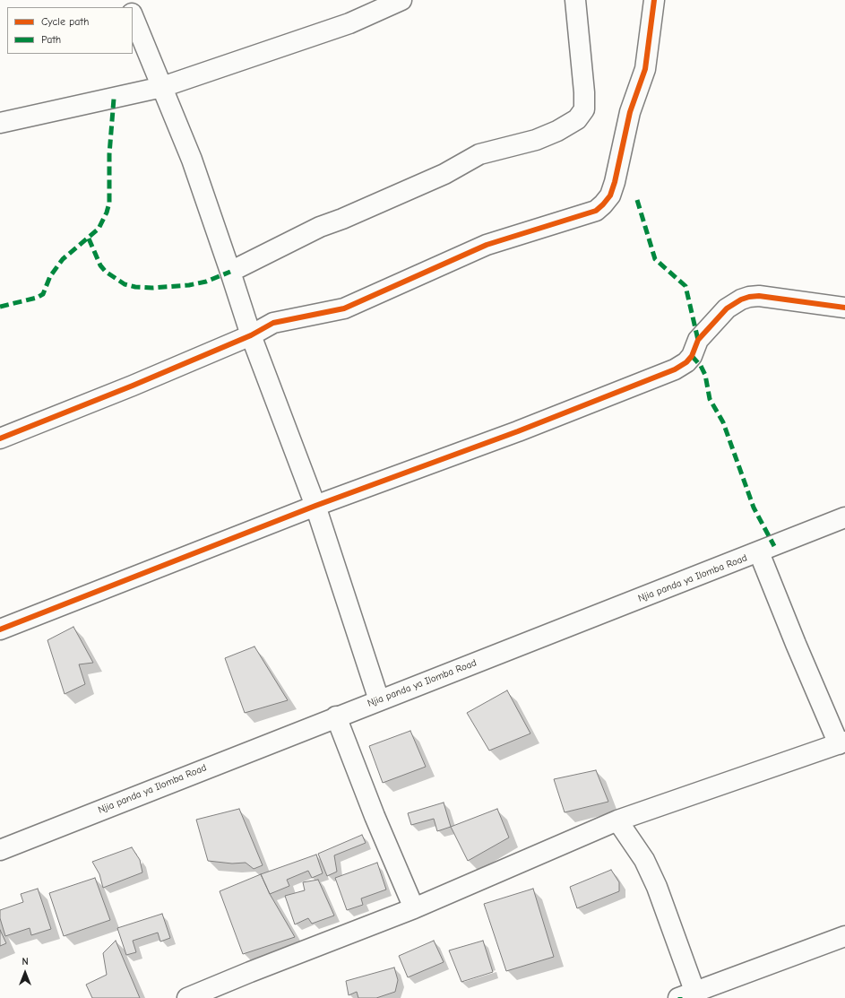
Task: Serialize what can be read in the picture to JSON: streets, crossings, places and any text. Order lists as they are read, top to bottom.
{
  "streets": {
    "street": ["Njia panda ya Ilomba Road"]
  },
  "legend": ["Cycle path", "Path"],
  "north": "top"
}
